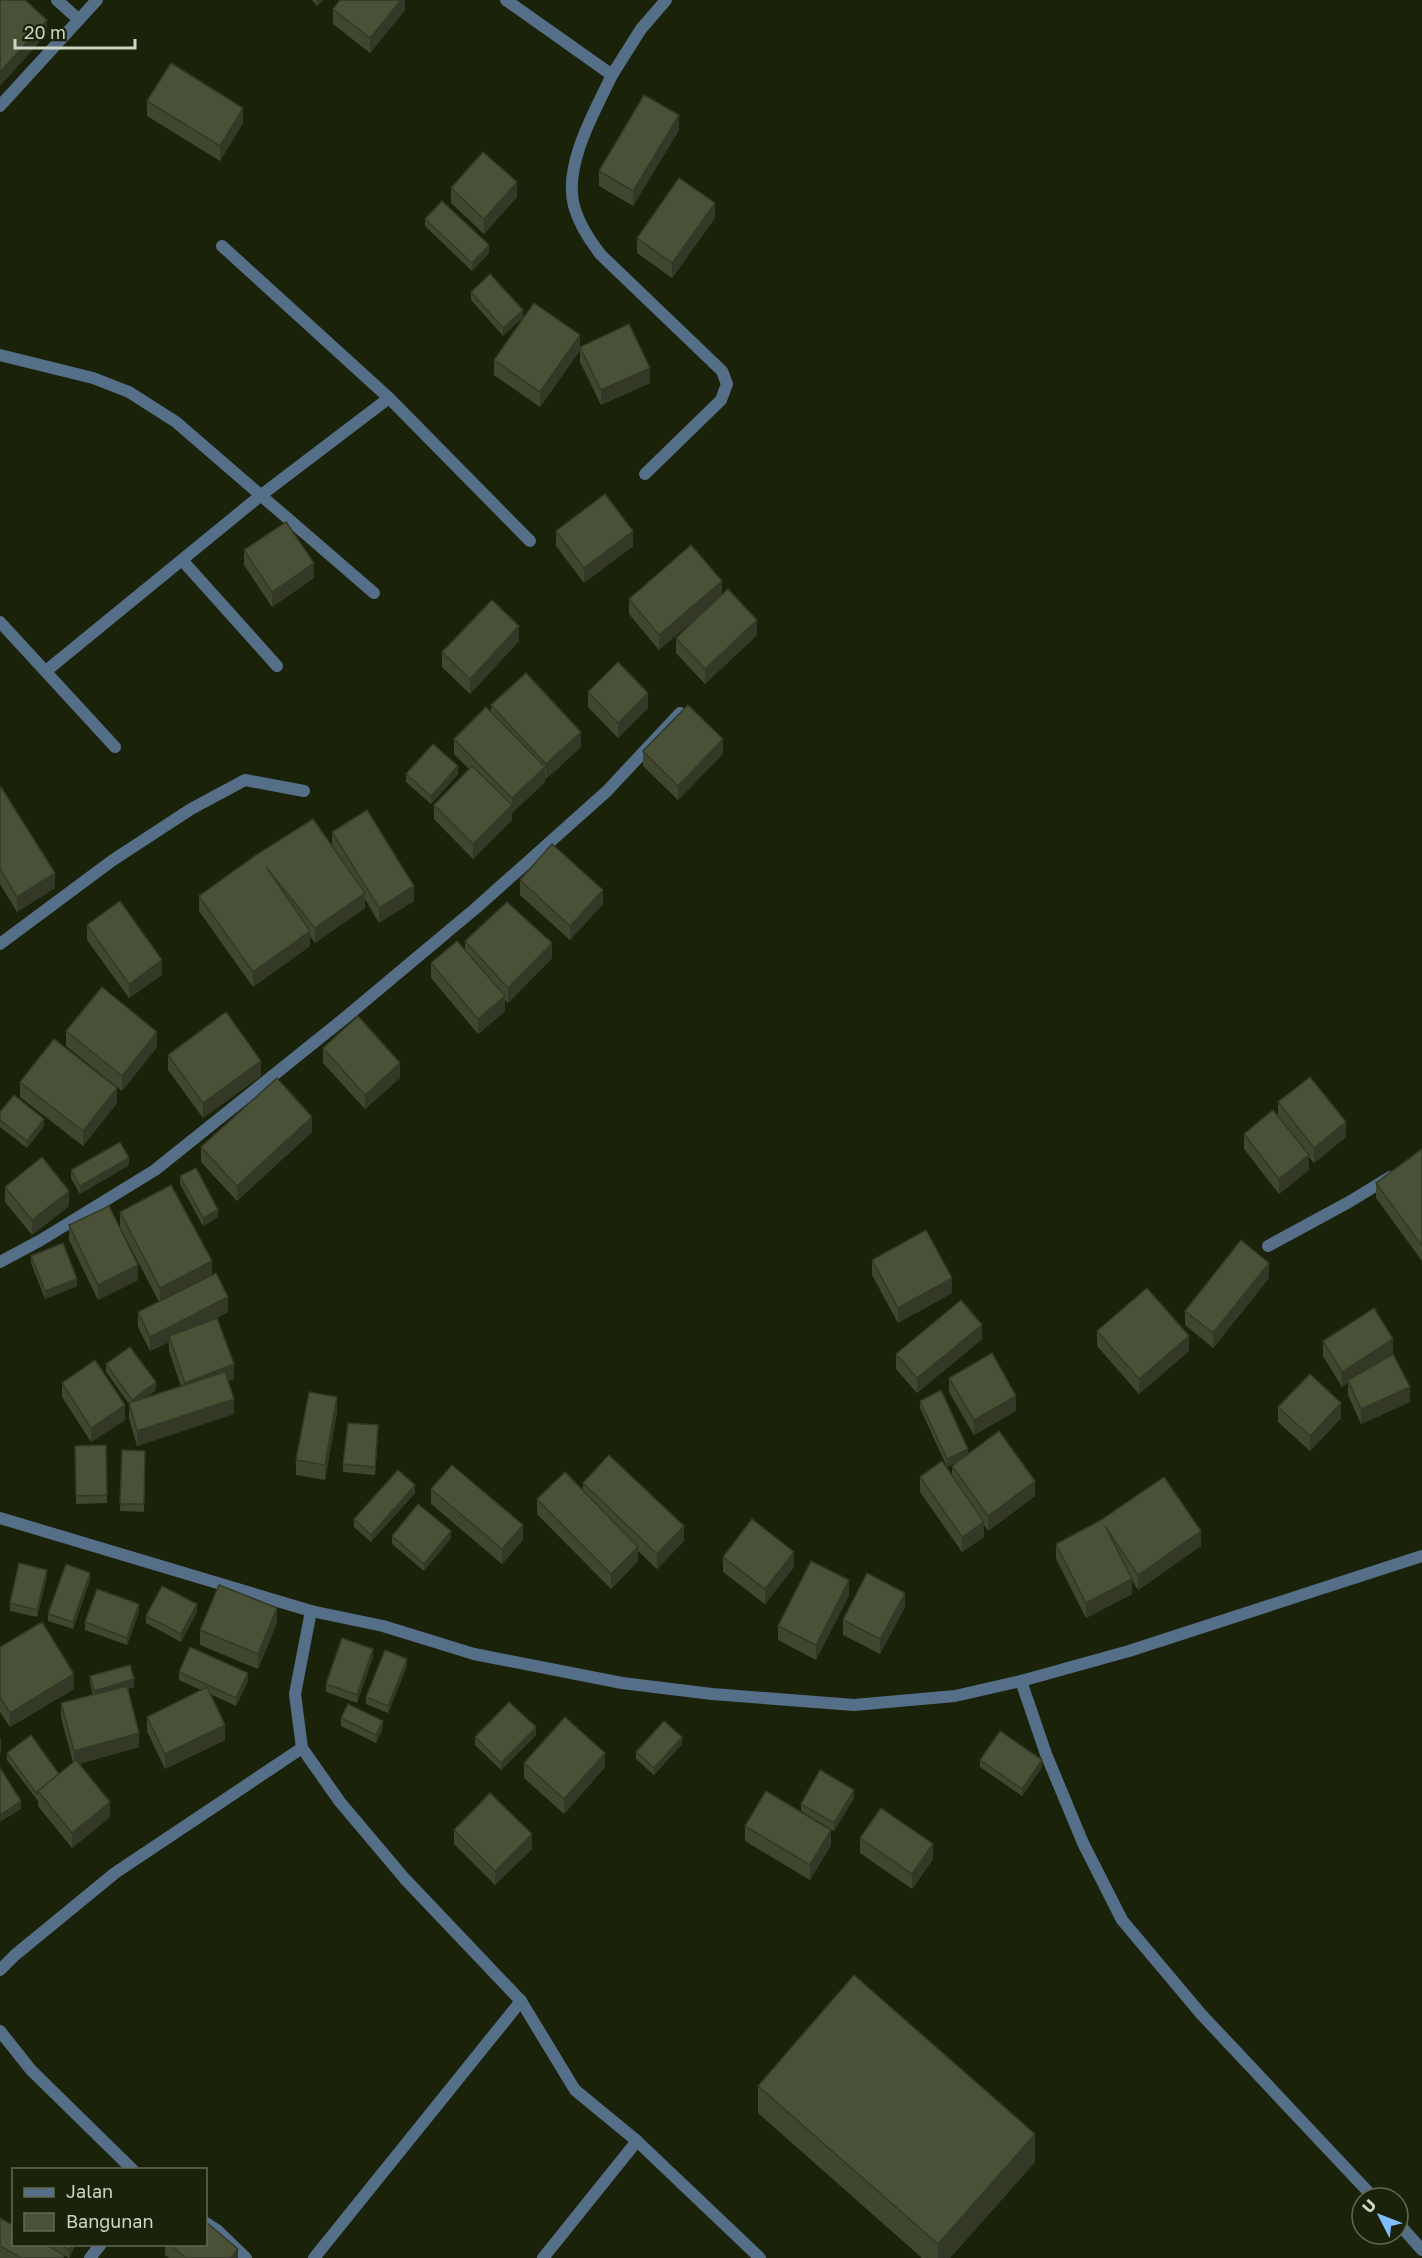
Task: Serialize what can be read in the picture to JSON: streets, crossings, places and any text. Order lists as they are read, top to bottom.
{
  "legend": ["Jalan", "Bangunan"],
  "scale_bar": "20 m",
  "north": "top left"
}
